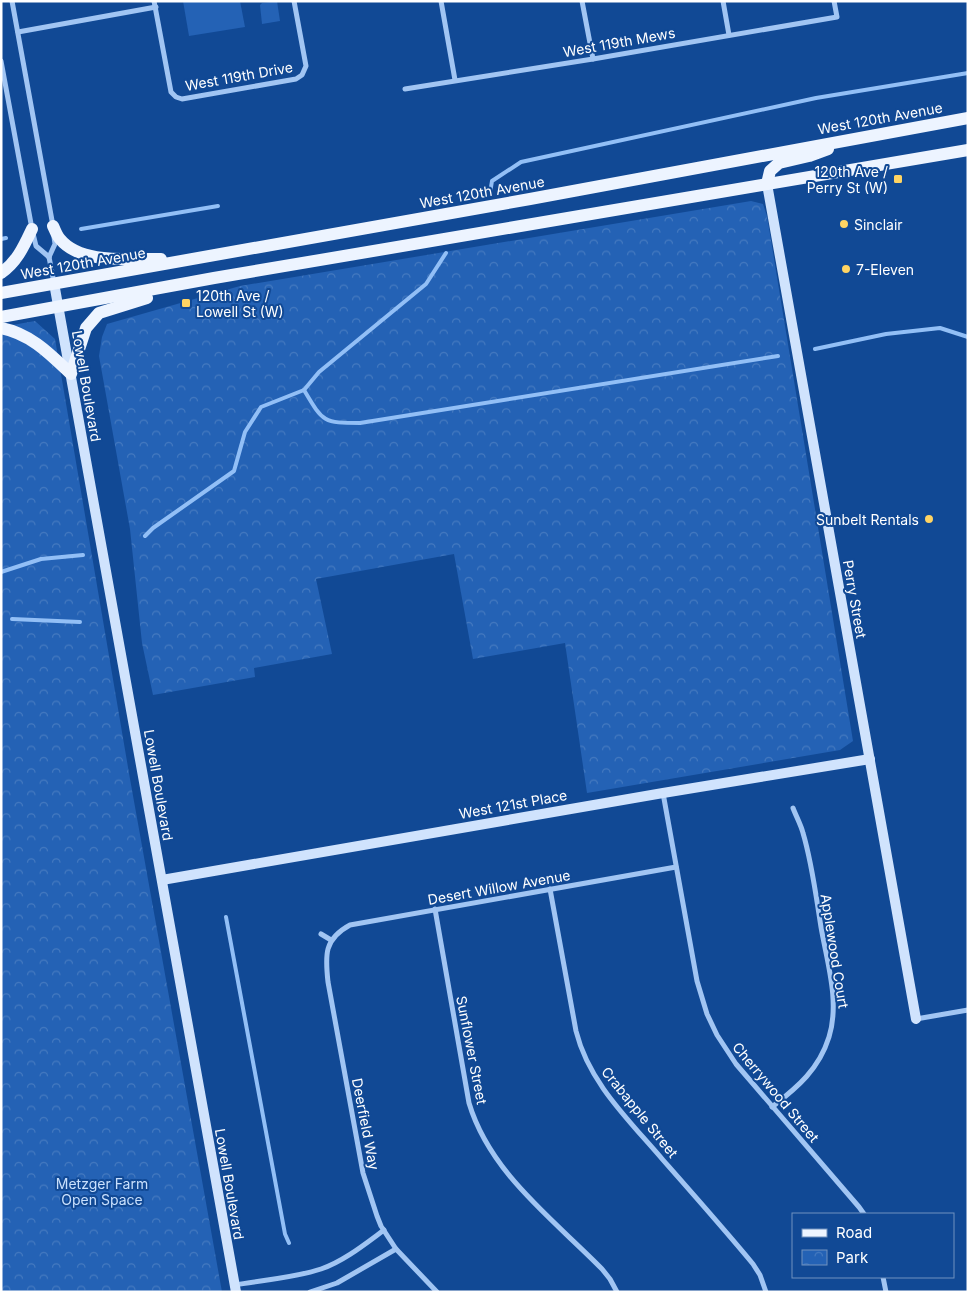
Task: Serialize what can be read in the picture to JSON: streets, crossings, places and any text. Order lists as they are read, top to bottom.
{
  "streets": {
    "main road": ["West 120th Avenue"],
    "street": [
      "West 119th Mews",
      "West 119th Drive",
      "Lowell Boulevard",
      "Perry Street",
      "West 121st Place",
      "Desert Willow Avenue",
      "Applewood Court",
      "Sunflower Street",
      "Cherrywood Street",
      "Crabapple Street",
      "Deerfield Way"
    ]
  },
  "crossings": [
    ["West 120th Avenue", "Lowell Boulevard"],
    ["Lowell Boulevard", "West 121st Place"],
    ["Perry Street", "West 121st Place"],
    ["West 121st Place", "Cherrywood Street"],
    ["Desert Willow Avenue", "Sunflower Street"],
    ["Desert Willow Avenue", "Cherrywood Street"],
    ["Desert Willow Avenue", "Crabapple Street"],
    ["Desert Willow Avenue", "Deerfield Way"],
    ["Applewood Court", "Cherrywood Street"]
  ],
  "parks": ["Metzger Farm Open Space"],
  "places": {
    "transit": ["120th Ave / Perry St (W)", "120th Ave / Lowell St (W)"],
    "other": ["Sinclair", "7-Eleven", "Sunbelt Rentals"]
  },
  "legend": ["Road", "Park"]
}
